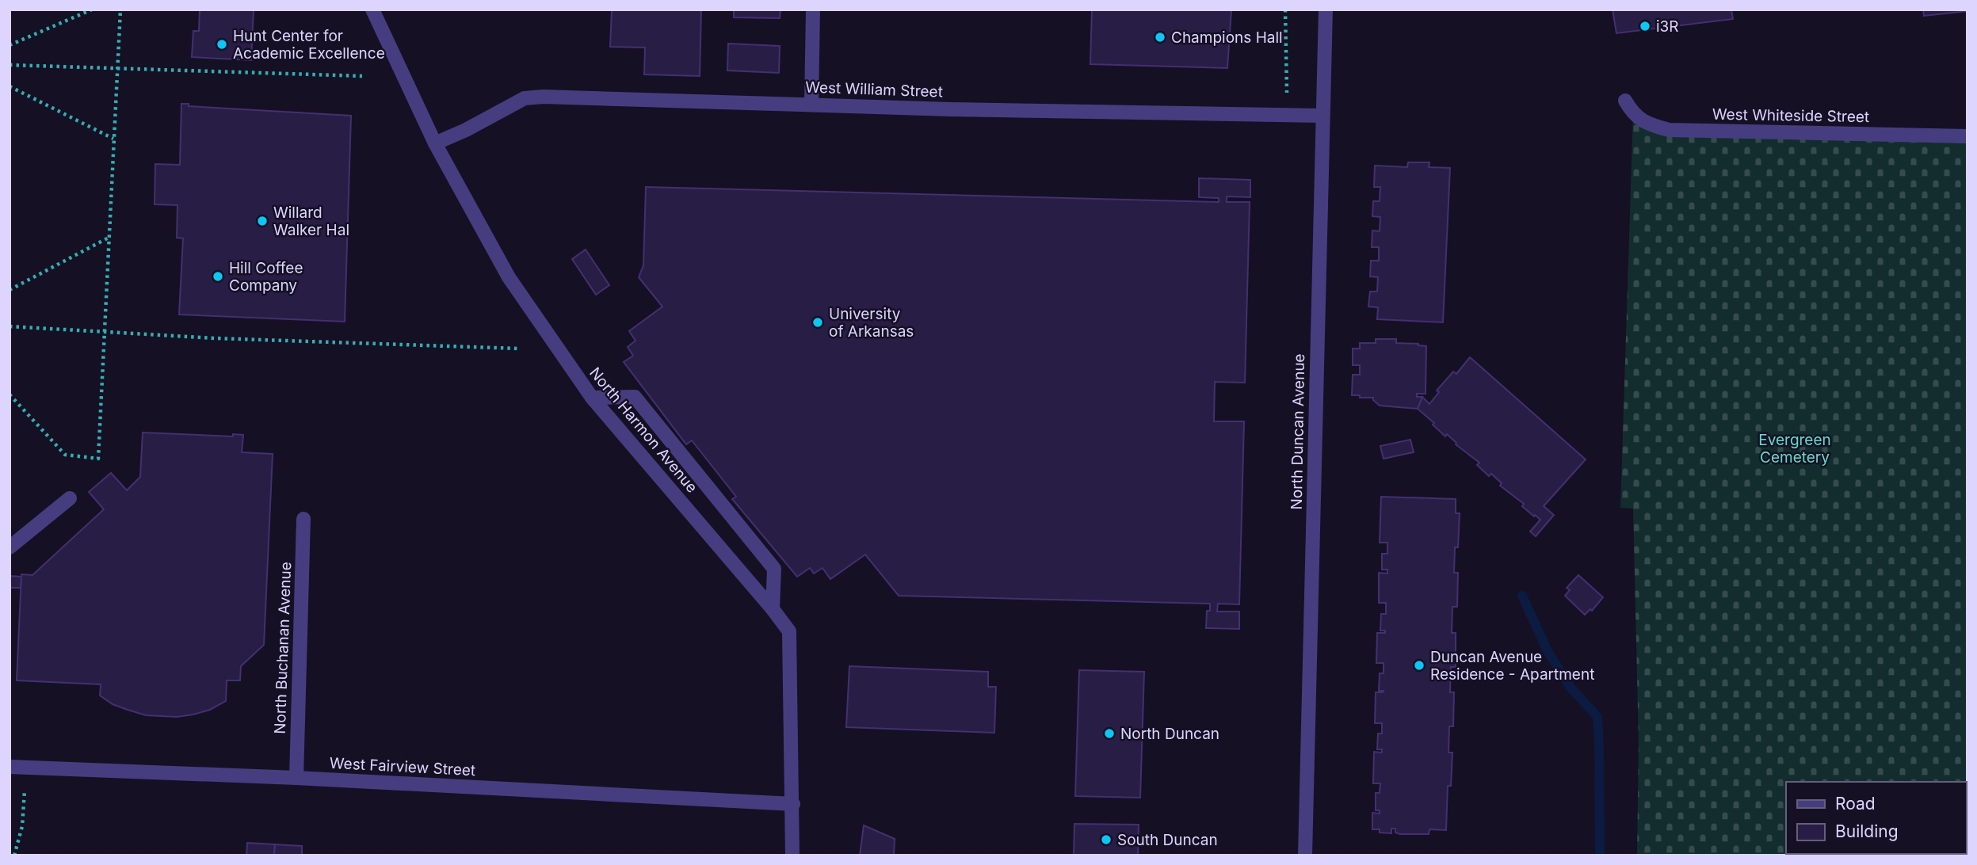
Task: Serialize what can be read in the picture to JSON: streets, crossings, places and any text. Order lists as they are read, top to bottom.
{
  "streets": {
    "street": [
      "West William Street",
      "West Whiteside Street",
      "North Harmon Avenue",
      "North Duncan Avenue",
      "North Buchanan Avenue",
      "West Fairview Street"
    ]
  },
  "crossings": [
    ["West William Street", "North Harmon Avenue"],
    ["West William Street", "North Duncan Avenue"],
    ["North Harmon Avenue", "West Fairview Street"],
    ["North Buchanan Avenue", "West Fairview Street"]
  ],
  "parks": ["Evergreen Cemetery"],
  "places": [
    "i3R",
    "Champions Hall",
    "Hunt Center for Academic Excellence",
    "Willard Walker Hal",
    "Hill Coffee Company",
    "University of Arkansas",
    "Duncan Avenue Residence - Apartment",
    "North Duncan",
    "South Duncan"
  ],
  "legend": ["Road", "Building"]
}
